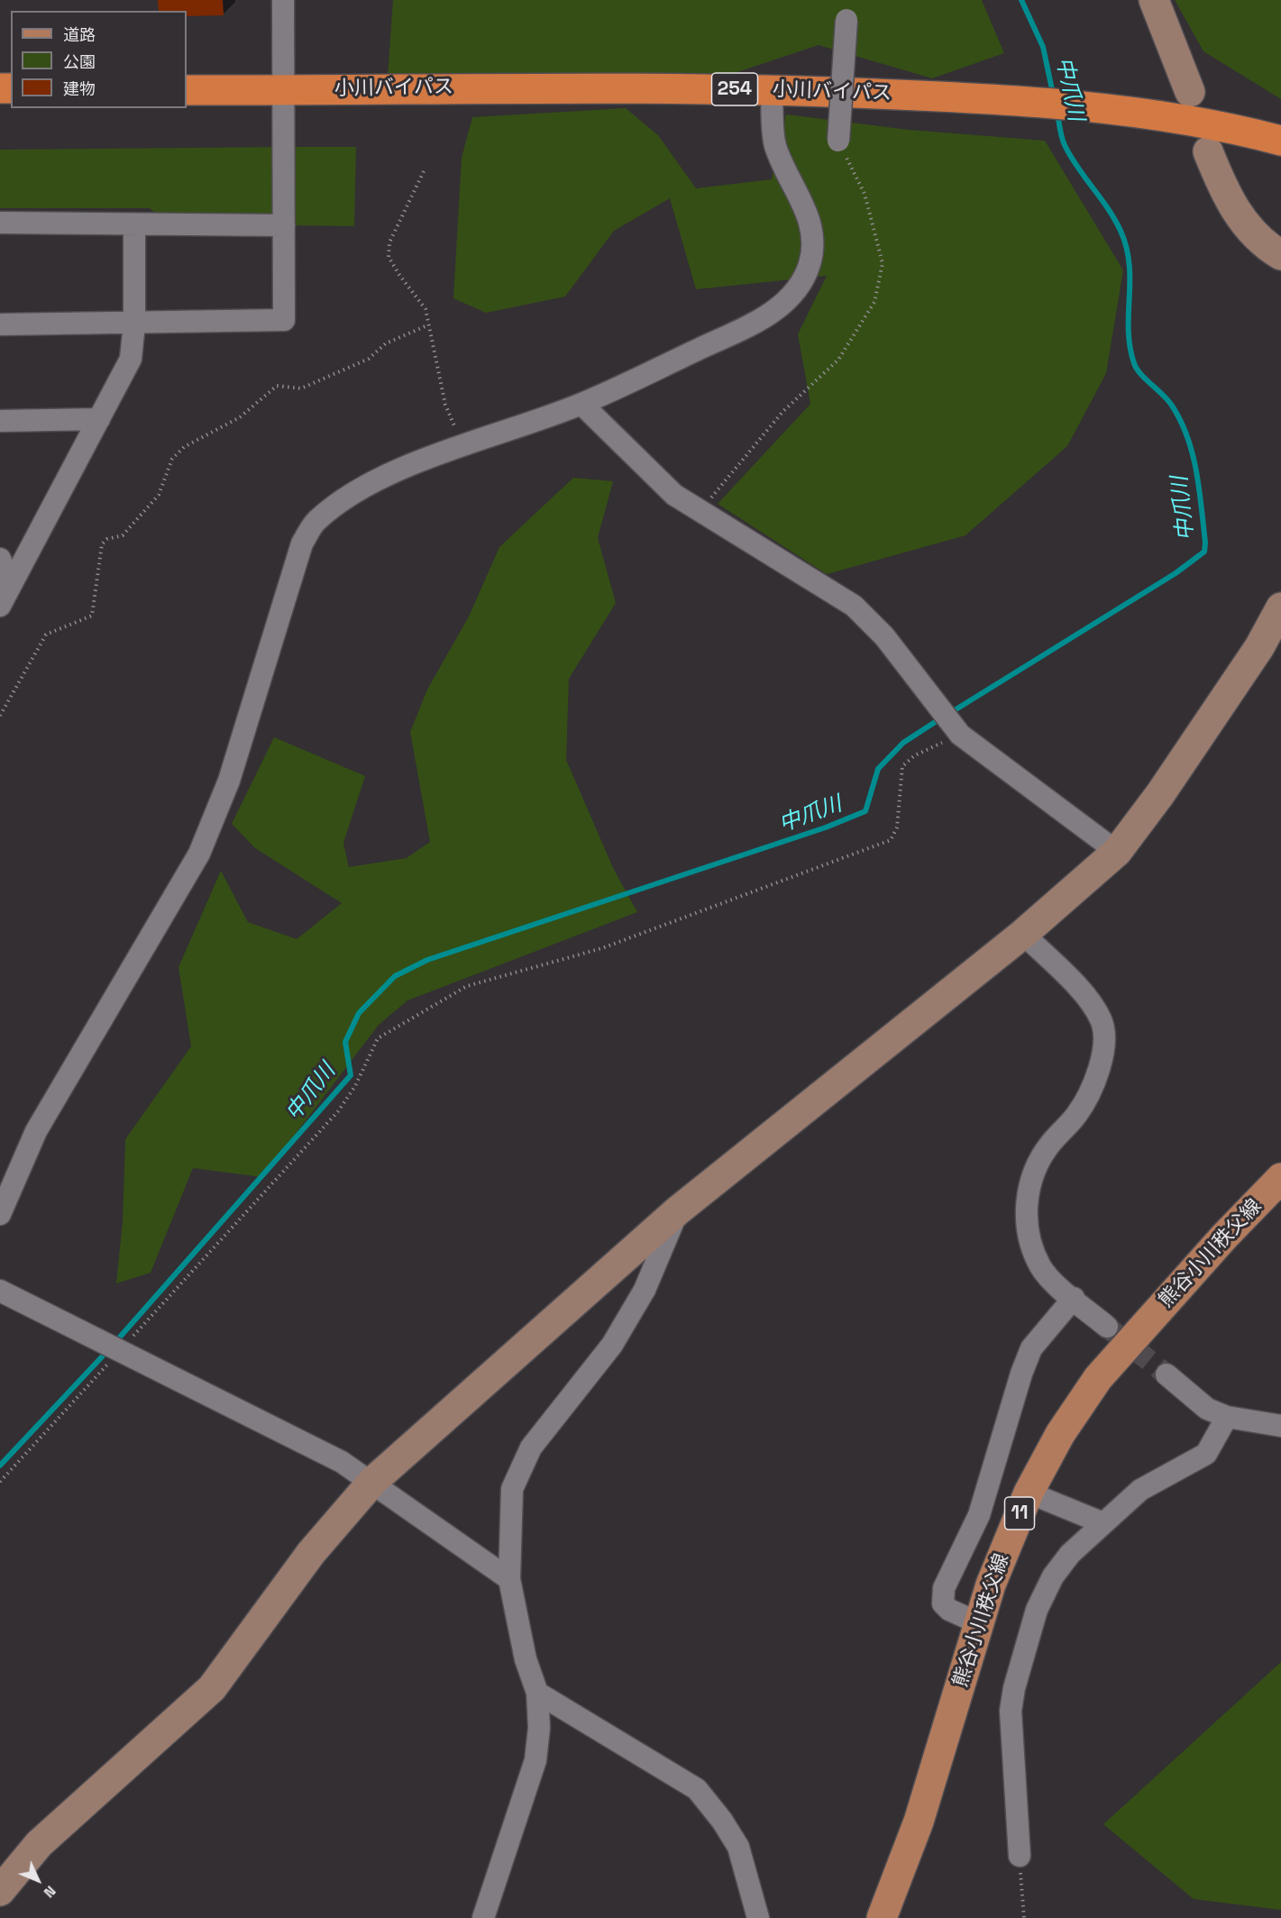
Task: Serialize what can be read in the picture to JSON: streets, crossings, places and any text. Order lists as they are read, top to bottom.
{
  "streets": {
    "highway": ["小川バイパス", "254"],
    "main road": ["熊谷小川秩父線", "11"]
  },
  "water": ["中爪川"],
  "legend": ["道路", "公園", "建物"],
  "north": "bottom right"
}
